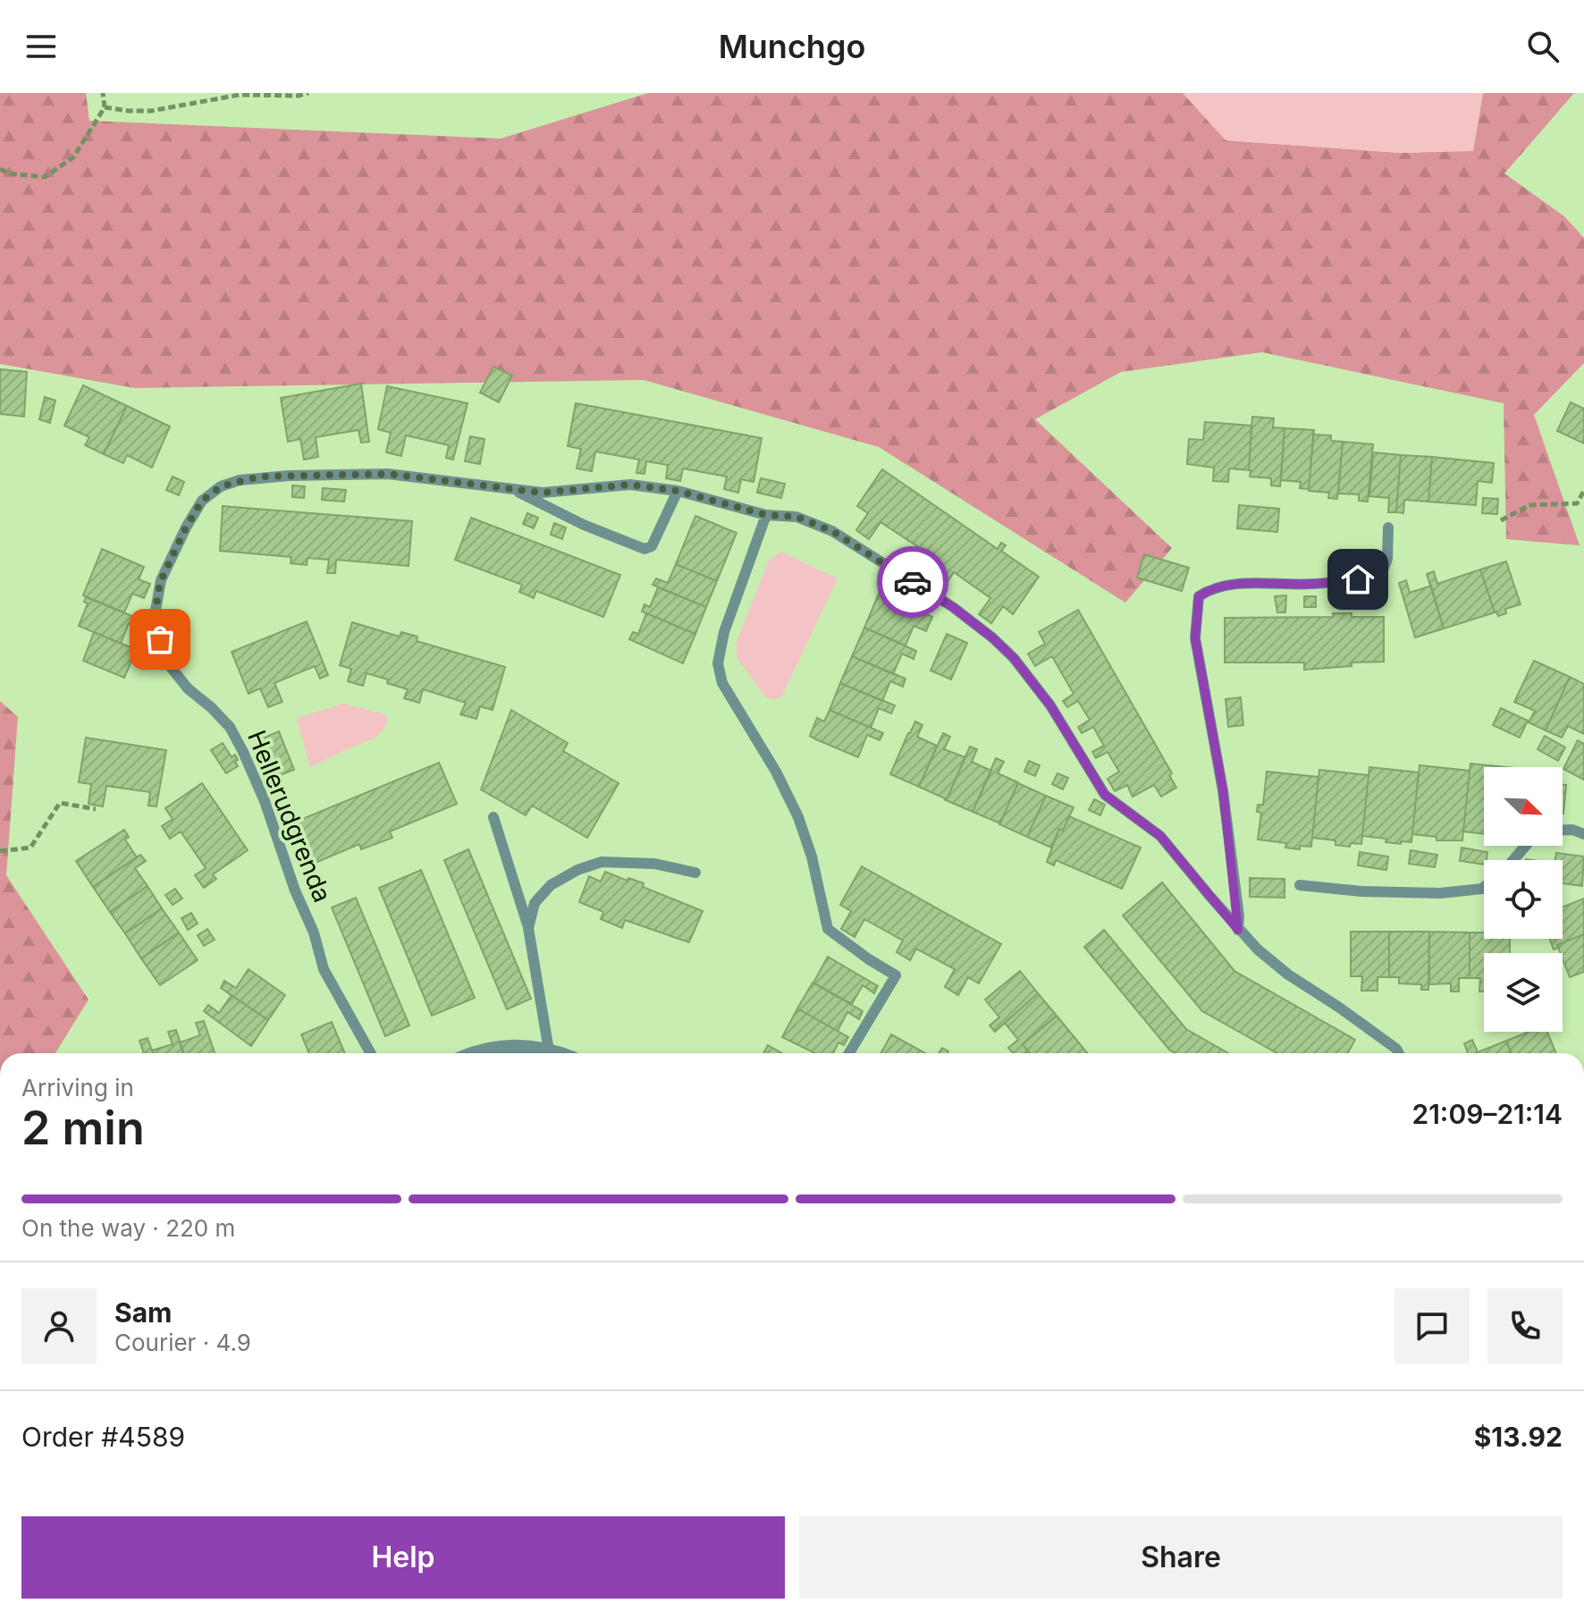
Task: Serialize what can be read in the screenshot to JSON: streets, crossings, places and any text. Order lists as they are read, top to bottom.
{
  "streets": {
    "lane": ["Hellerudgrenda"]
  },
  "north": "bottom right",
  "page": {
    "header": "Munchgo",
    "heading": ["2 min", "Arriving in", "21:09–21:14"],
    "panel": [
      "Sam",
      "Courier · 4.9",
      "Order #4589",
      "$13.92"
    ],
    "bar": "On the way · 220 m",
    "buttons": ["Help", "Share"]
  }
}
